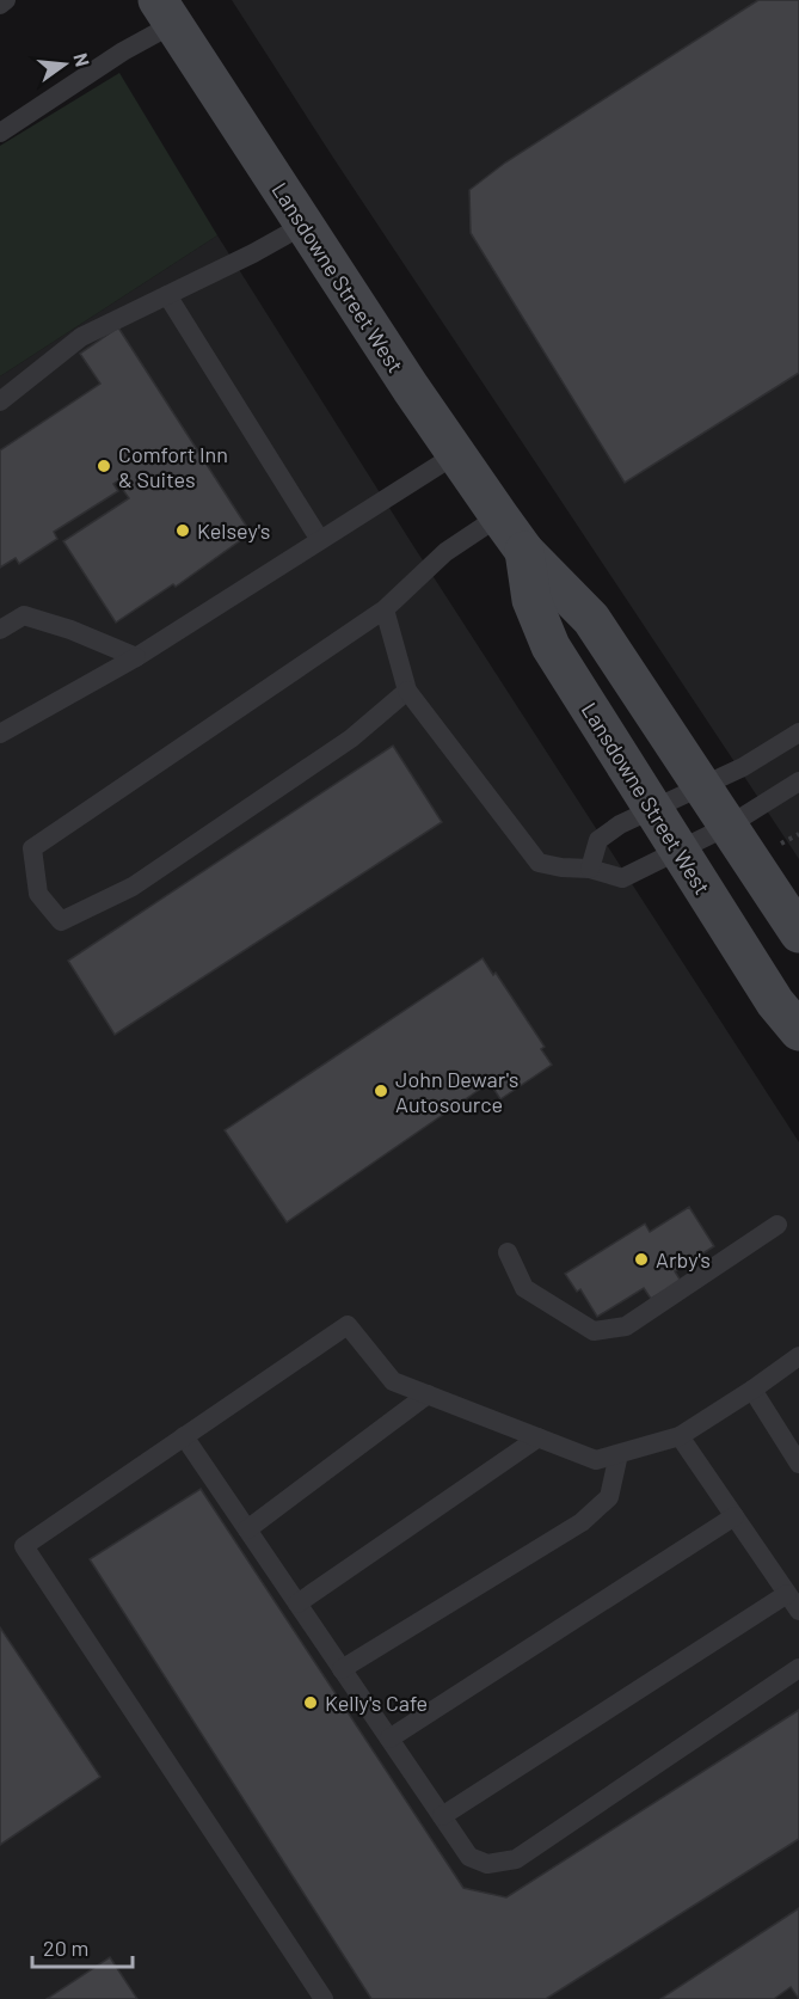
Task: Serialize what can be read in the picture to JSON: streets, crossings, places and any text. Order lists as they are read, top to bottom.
{
  "streets": {
    "main road": ["Lansdowne Street West"]
  },
  "places": [
    "Comfort Inn & Suites",
    "Kelsey's",
    "John Dewar's Autosource",
    "Arby's",
    "Kelly's Cafe"
  ],
  "scale_bar": "20 m",
  "north": "right"
}
